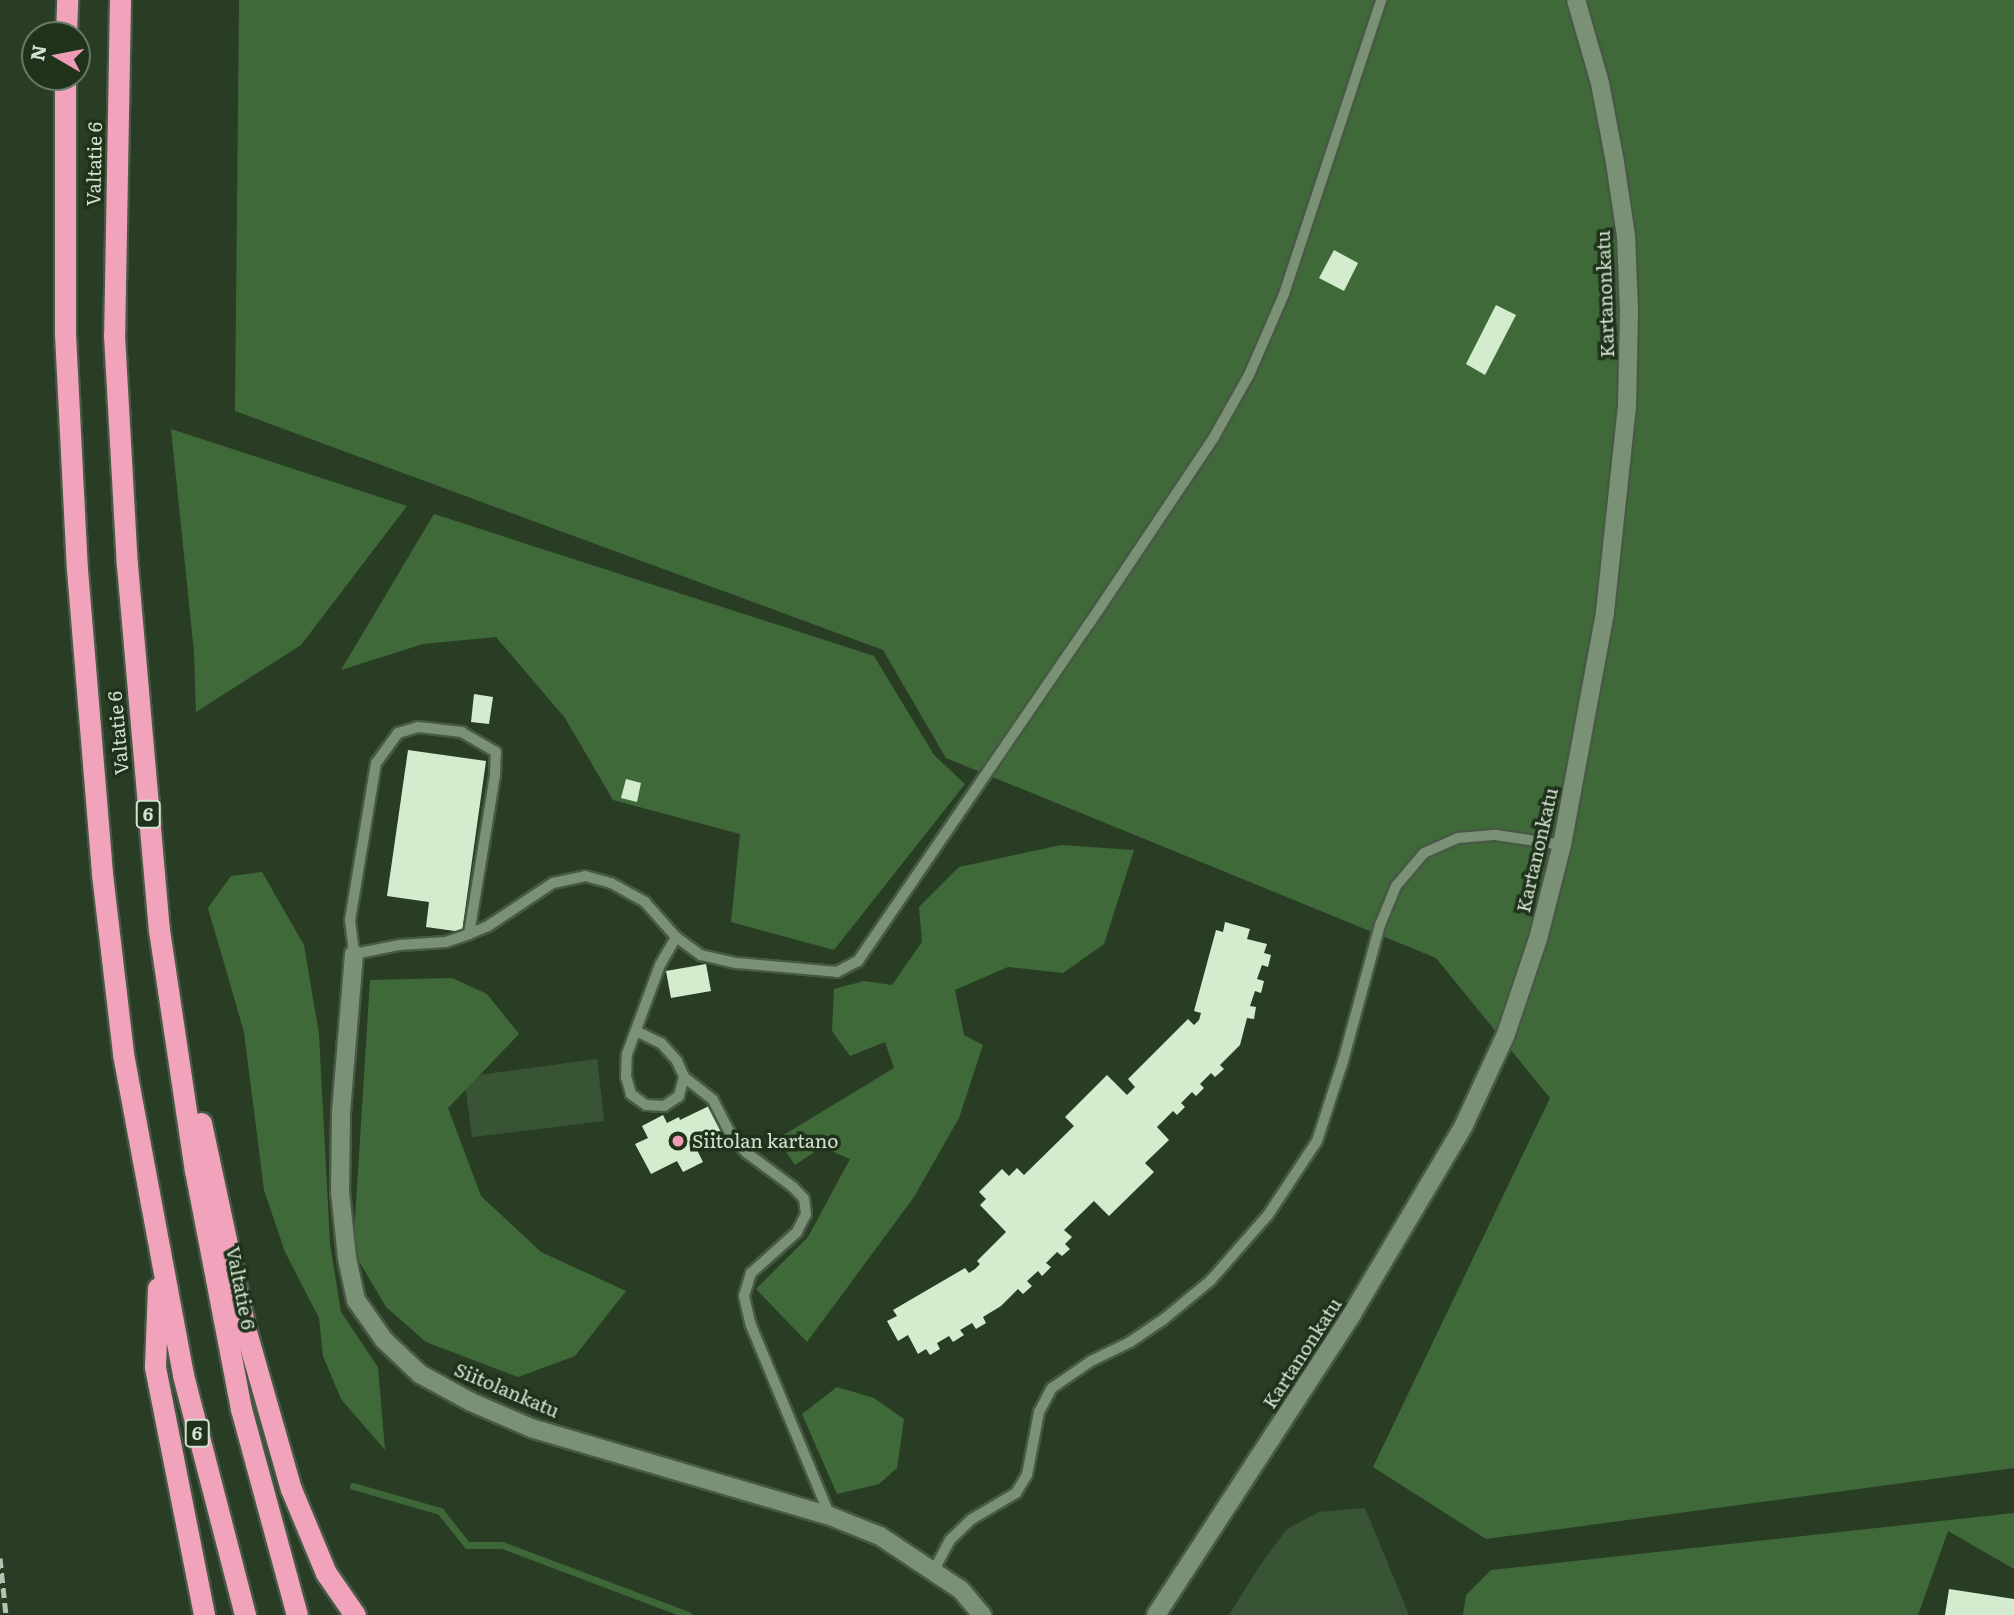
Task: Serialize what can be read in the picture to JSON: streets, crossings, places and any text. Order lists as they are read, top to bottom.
{
  "streets": {
    "highway": ["Valtatie 6", "6"],
    "main road": ["Kartanonkatu", "Siitolankatu"]
  },
  "places": ["Siitolan kartano"],
  "north": "left"
}
